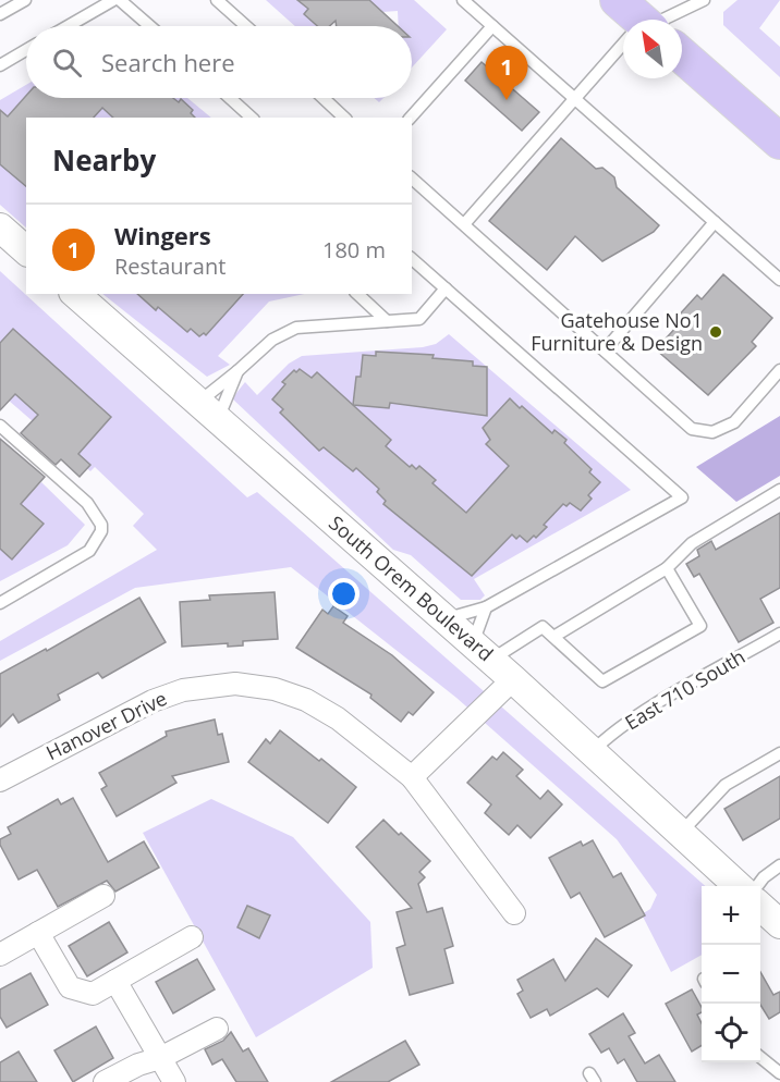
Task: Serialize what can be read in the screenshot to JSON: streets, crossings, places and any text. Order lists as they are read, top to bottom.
{
  "streets": {
    "street": ["South Orem Boulevard", "Hanover Drive"],
    "lane": ["East 710 South"]
  },
  "crossings": [
    ["South Orem Boulevard", "East 710 South"]
  ],
  "places": ["Gatehouse No1 Furniture & Design"],
  "north": "top left",
  "page": {
    "search": "Search here",
    "pins": "1",
    "heading": "Nearby",
    "list": [
      {
        "mark": "1",
        "name": "Wingers",
        "note": "Restaurant",
        "value": "180 m"
      }
    ],
    "map_buttons": ["+", "−"]
  }
}
